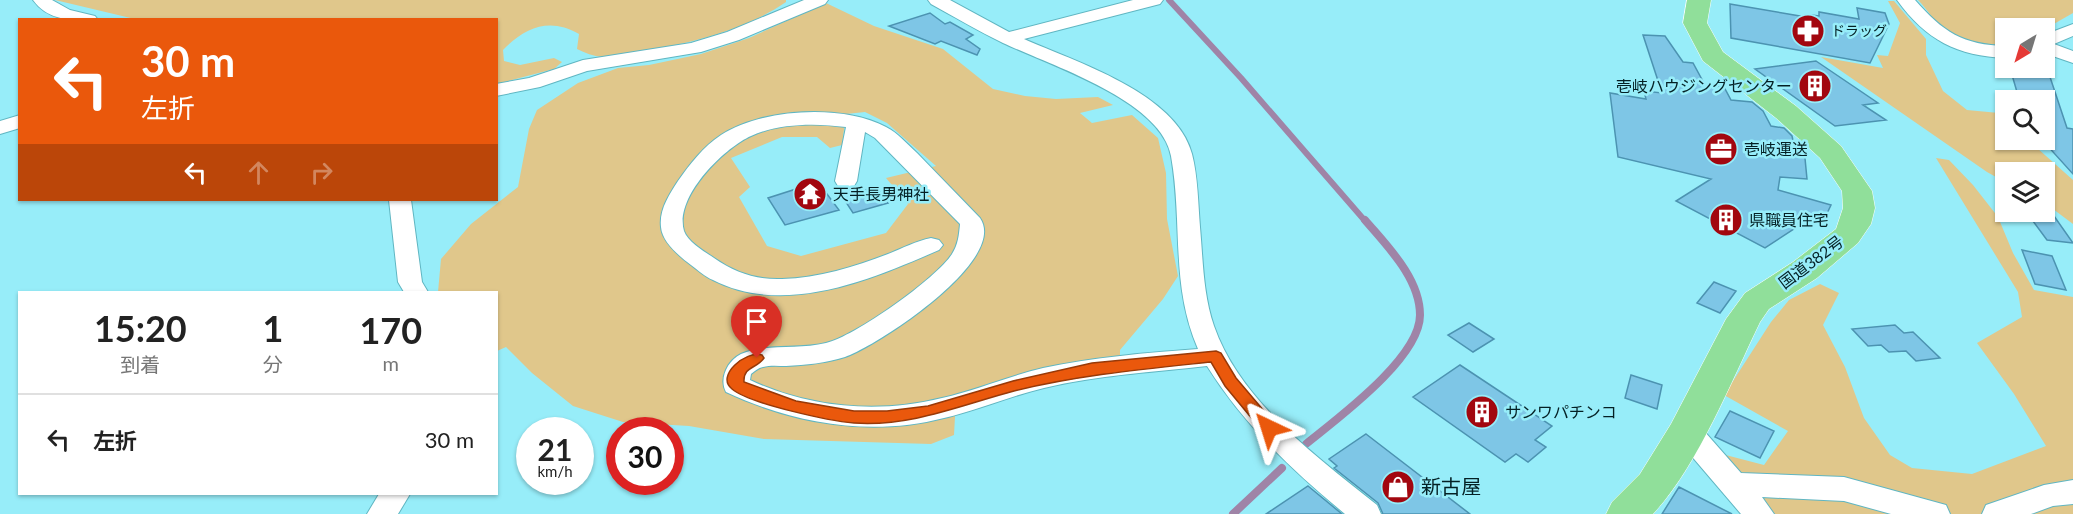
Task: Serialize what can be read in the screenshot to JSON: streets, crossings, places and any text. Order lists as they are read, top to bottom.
{
  "streets": {
    "highway": ["国道382号"]
  },
  "places": {
    "pharmacy": ["ドラッグ"],
    "building": ["壱岐ハウジングセンター", "県職員住宅", "サンワパチンコ"],
    "office": ["壱岐運送"],
    "temple": ["天手長男神社"],
    "shop": ["新古屋"]
  },
  "north": "bottom left",
  "page": {
    "turn": ["30 m", "左折"],
    "eta": [
      "15:20",
      "到着",
      "1",
      "分",
      "170",
      "m"
    ],
    "list": [
      {
        "name": "左折",
        "value": "30 m"
      }
    ],
    "speed": "21 km/h",
    "limit": "30"
  }
}
